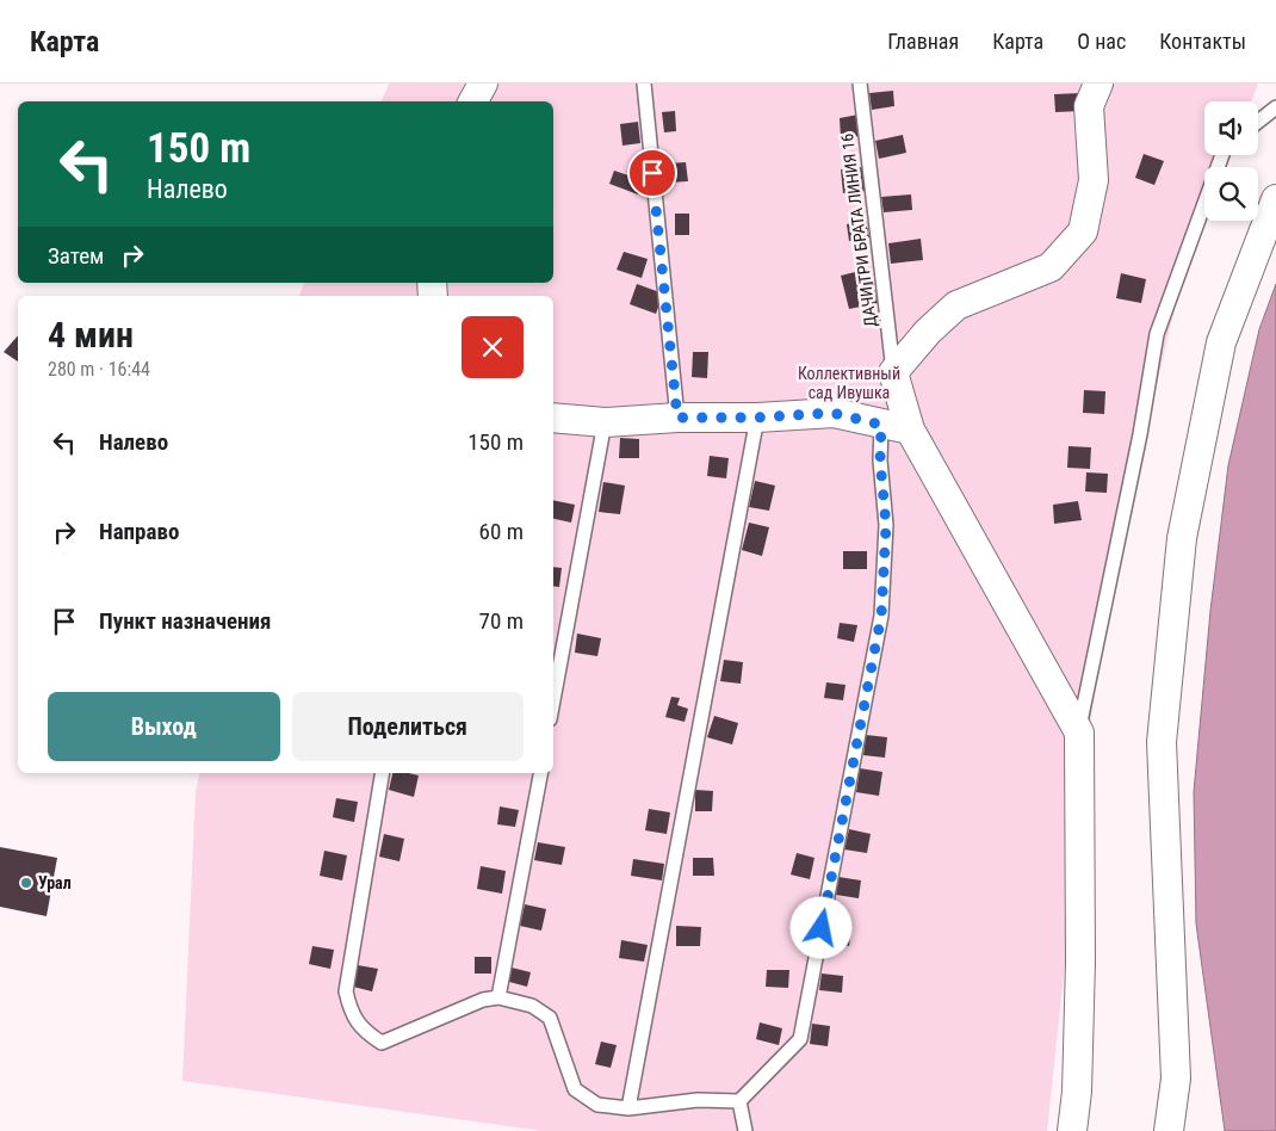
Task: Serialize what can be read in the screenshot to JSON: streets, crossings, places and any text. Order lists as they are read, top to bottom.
{
  "streets": {
    "lane": ["ДАЧИ ТРИ БРАТА ЛИНИЯ 16"]
  },
  "parks": ["Коллективный сад Ивушка"],
  "places": ["Урал"],
  "page": {
    "header": "Карта",
    "nav": [
      "Главная",
      "Карта",
      "О нас",
      "Контакты"
    ],
    "turn": ["150 m", "Налево"],
    "then": "Затем",
    "heading": ["4 мин", "280 m · 16:44"],
    "list": [
      {
        "name": "Налево",
        "value": "150 m"
      },
      {
        "name": "Направо",
        "value": "60 m"
      },
      {
        "name": "Пункт назначения",
        "value": "70 m"
      }
    ],
    "buttons": ["Выход", "Поделиться"]
  }
}
